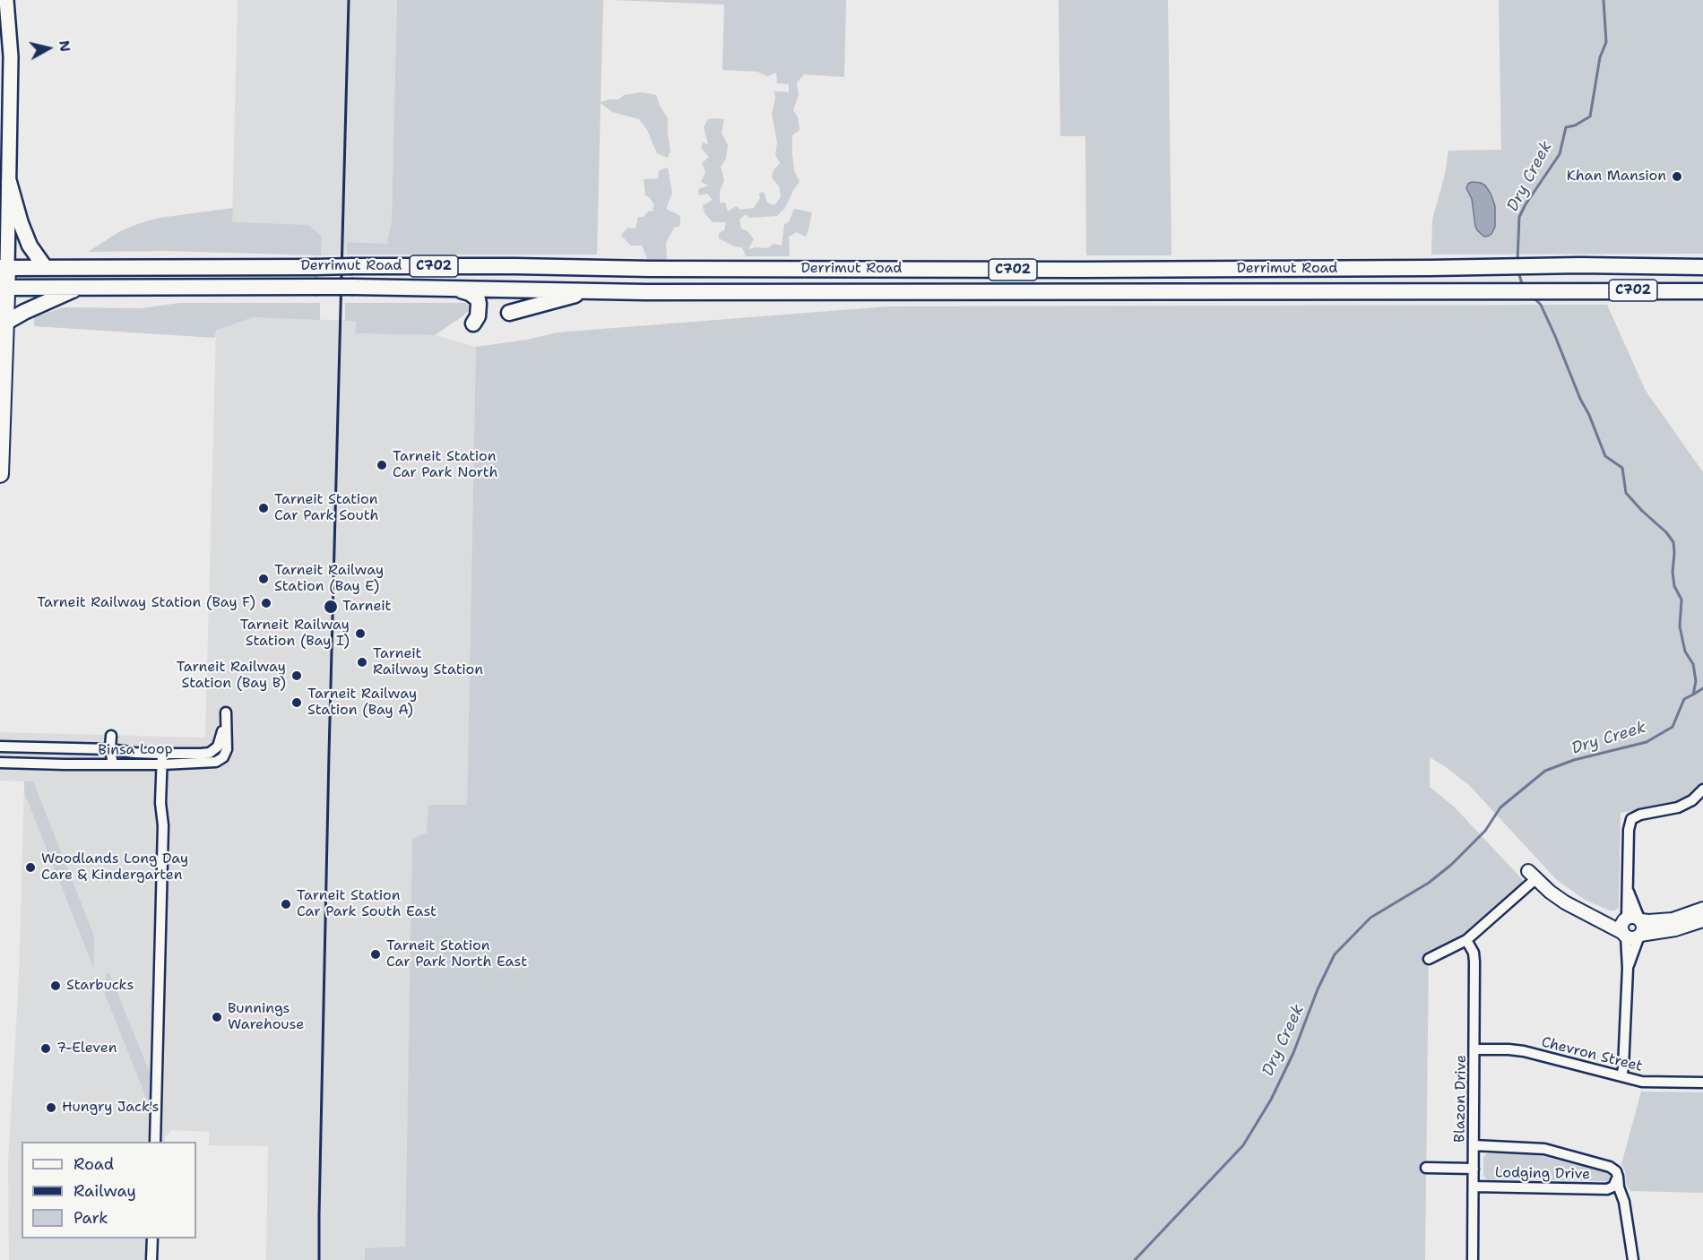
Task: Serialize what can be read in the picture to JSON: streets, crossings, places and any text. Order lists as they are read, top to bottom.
{
  "streets": {
    "main road": ["Derrimut Road", "C702"],
    "street": [
      "Binsa Loop",
      "Chevron Street",
      "Blazon Drive",
      "Lodging Drive"
    ]
  },
  "crossings": [
    ["Chevron Street", "Blazon Drive"],
    ["Blazon Drive", "Lodging Drive"]
  ],
  "water": ["Dry Creek"],
  "places": [
    "Khan Mansion",
    "Tarneit Station Car Park North",
    "Tarneit Station Car Park South",
    "Tarneit Railway Station (Bay E)",
    "Tarneit Railway Station (Bay F)",
    "Tarneit",
    "Tarneit Railway Station (Bay I)",
    "Tarneit Railway Station",
    "Tarneit Railway Station (Bay B)",
    "Tarneit Railway Station (Bay A)",
    "Woodlands Long Day Care & Kindergarten",
    "Tarneit Station Car Park South East",
    "Tarneit Station Car Park North East",
    "Starbucks",
    "Bunnings Warehouse",
    "7-Eleven",
    "Hungry Jack's"
  ],
  "legend": ["Road", "Railway", "Park"],
  "north": "right"
}
